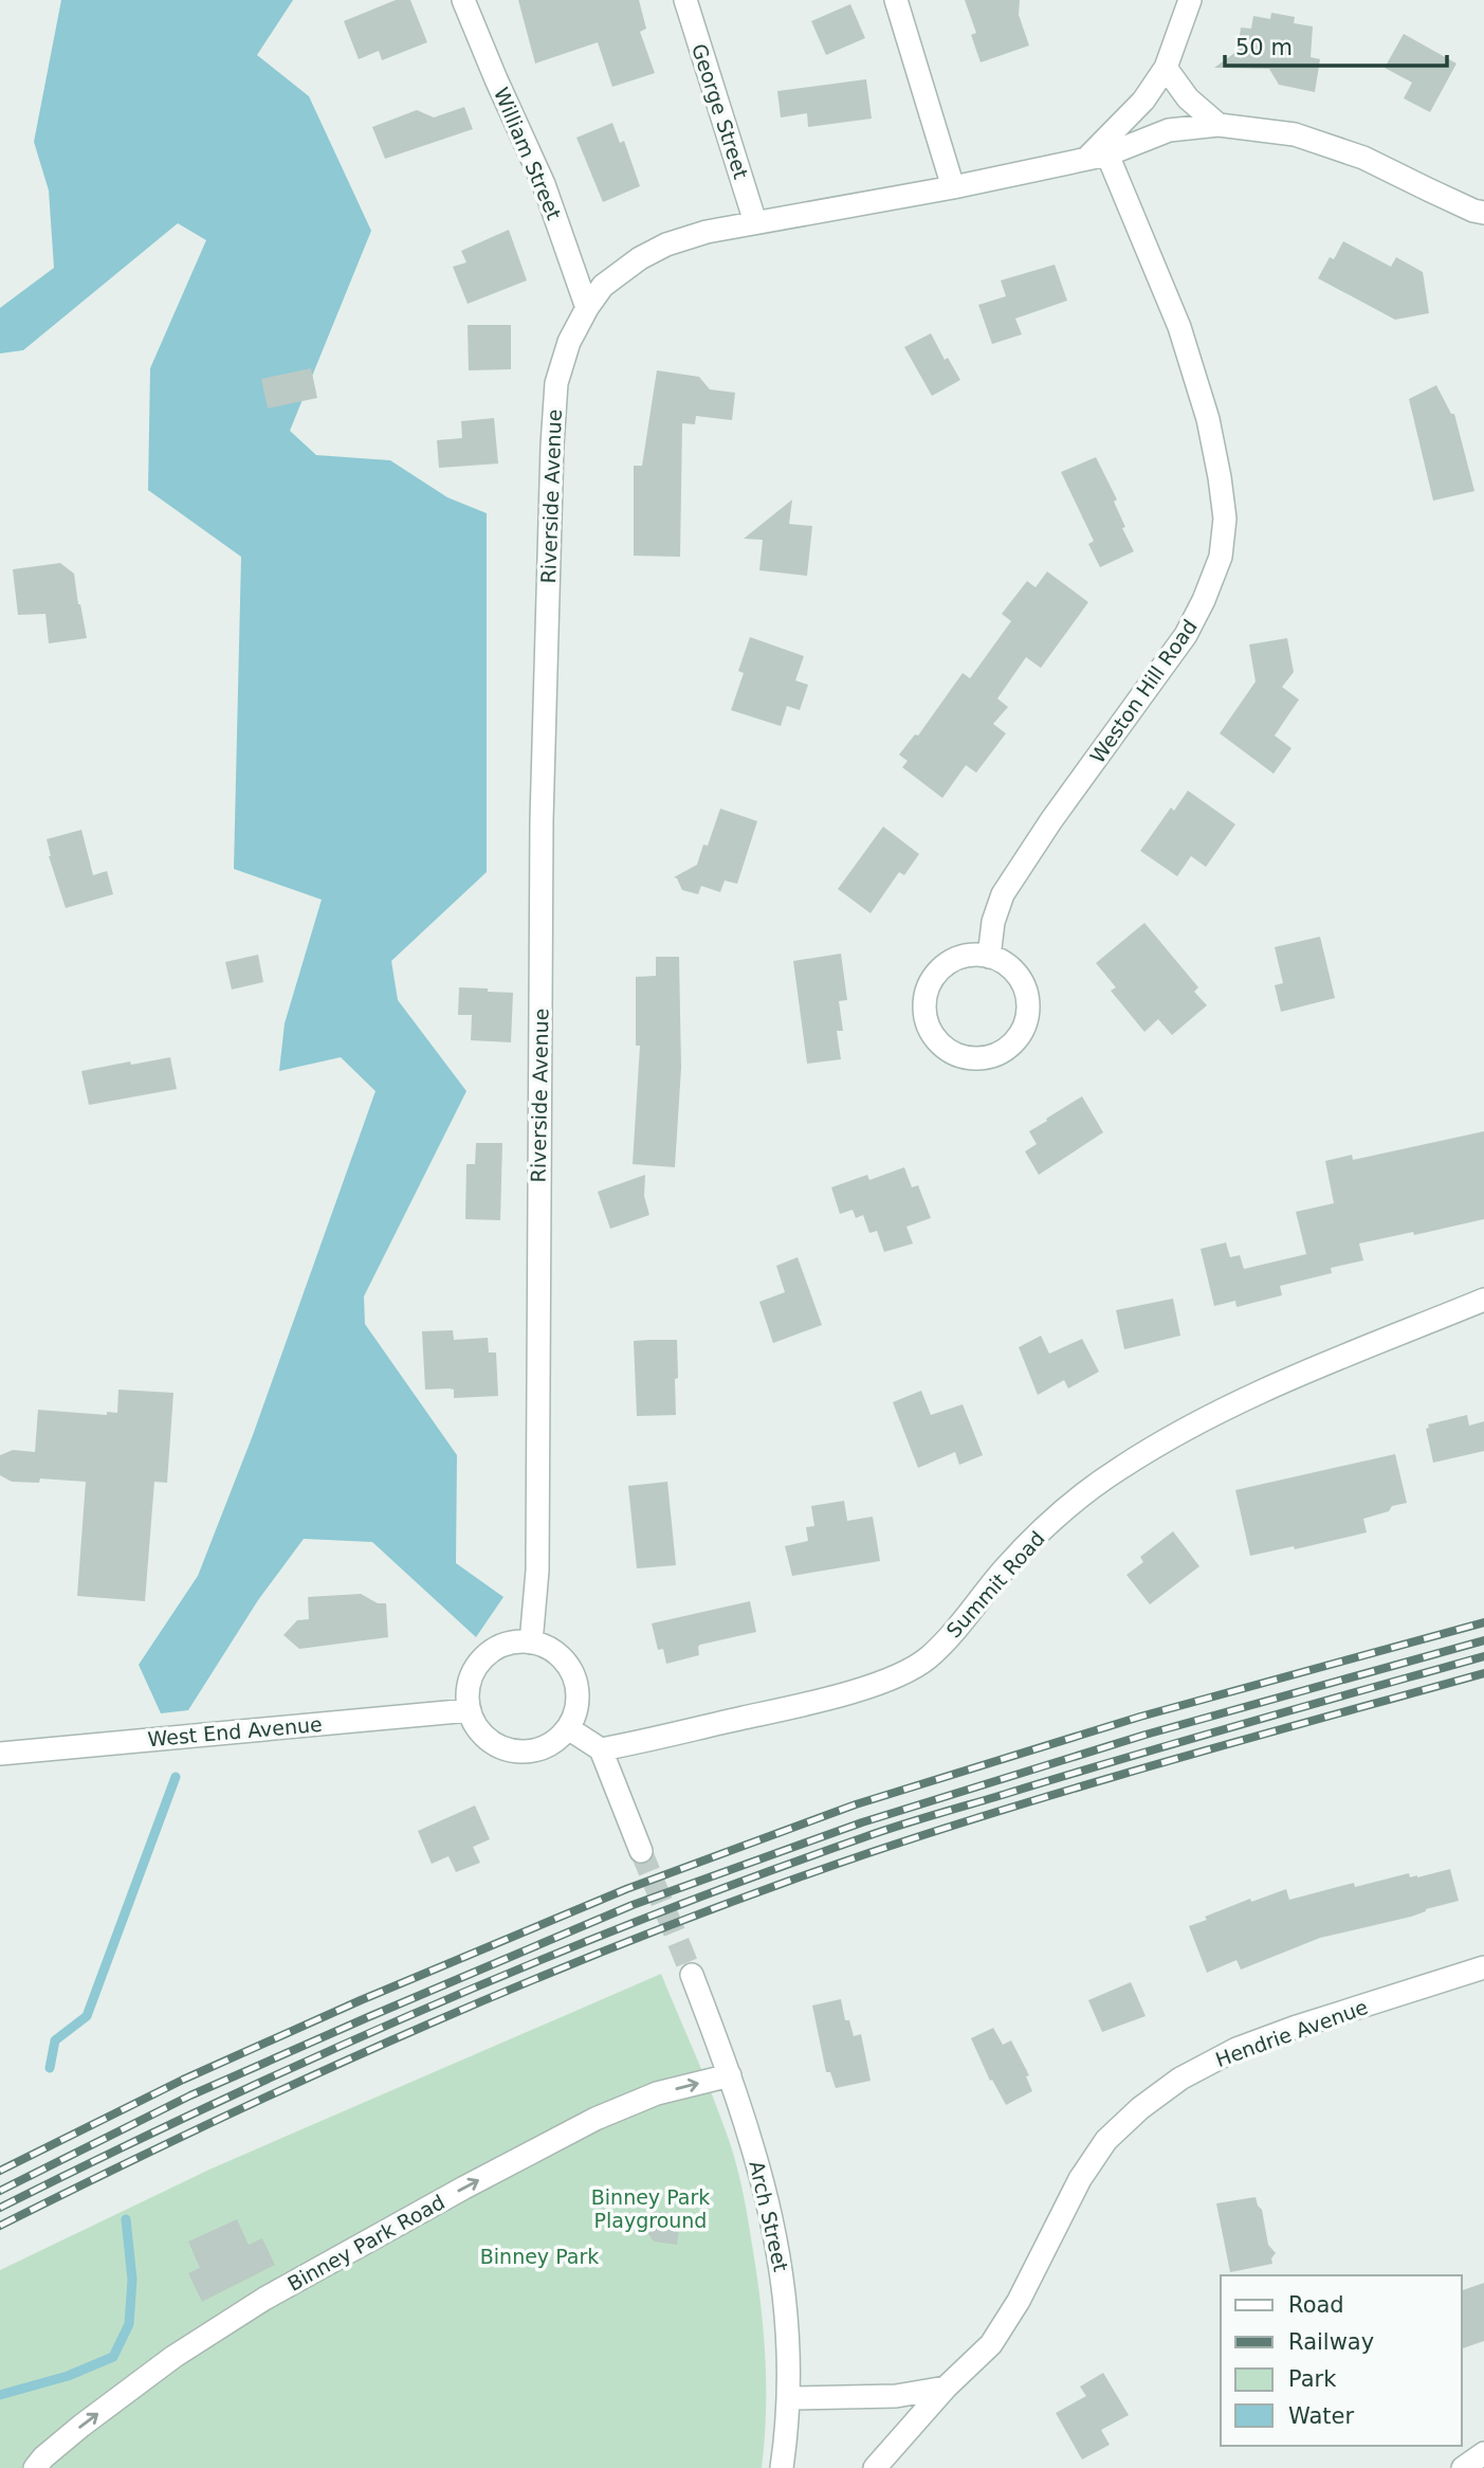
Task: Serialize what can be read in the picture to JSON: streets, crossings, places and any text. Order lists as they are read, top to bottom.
{
  "streets": {
    "street": [
      "George Street",
      "William Street",
      "Riverside Avenue",
      "Weston Hill Road",
      "Summit Road",
      "West End Avenue",
      "Hendrie Avenue",
      "Arch Street",
      "Binney Park Road"
    ]
  },
  "crossings": [
    ["George Street", "Riverside Avenue"],
    ["William Street", "Riverside Avenue"],
    ["Riverside Avenue", "Weston Hill Road"],
    ["Riverside Avenue", "West End Avenue"],
    ["Arch Street", "Binney Park Road"]
  ],
  "one_way": ["Binney Park Road"],
  "parks": ["Binney Park Playground", "Binney Park"],
  "legend": [
    "Road",
    "Railway",
    "Park",
    "Water"
  ],
  "scale_bar": "50 m"
}
